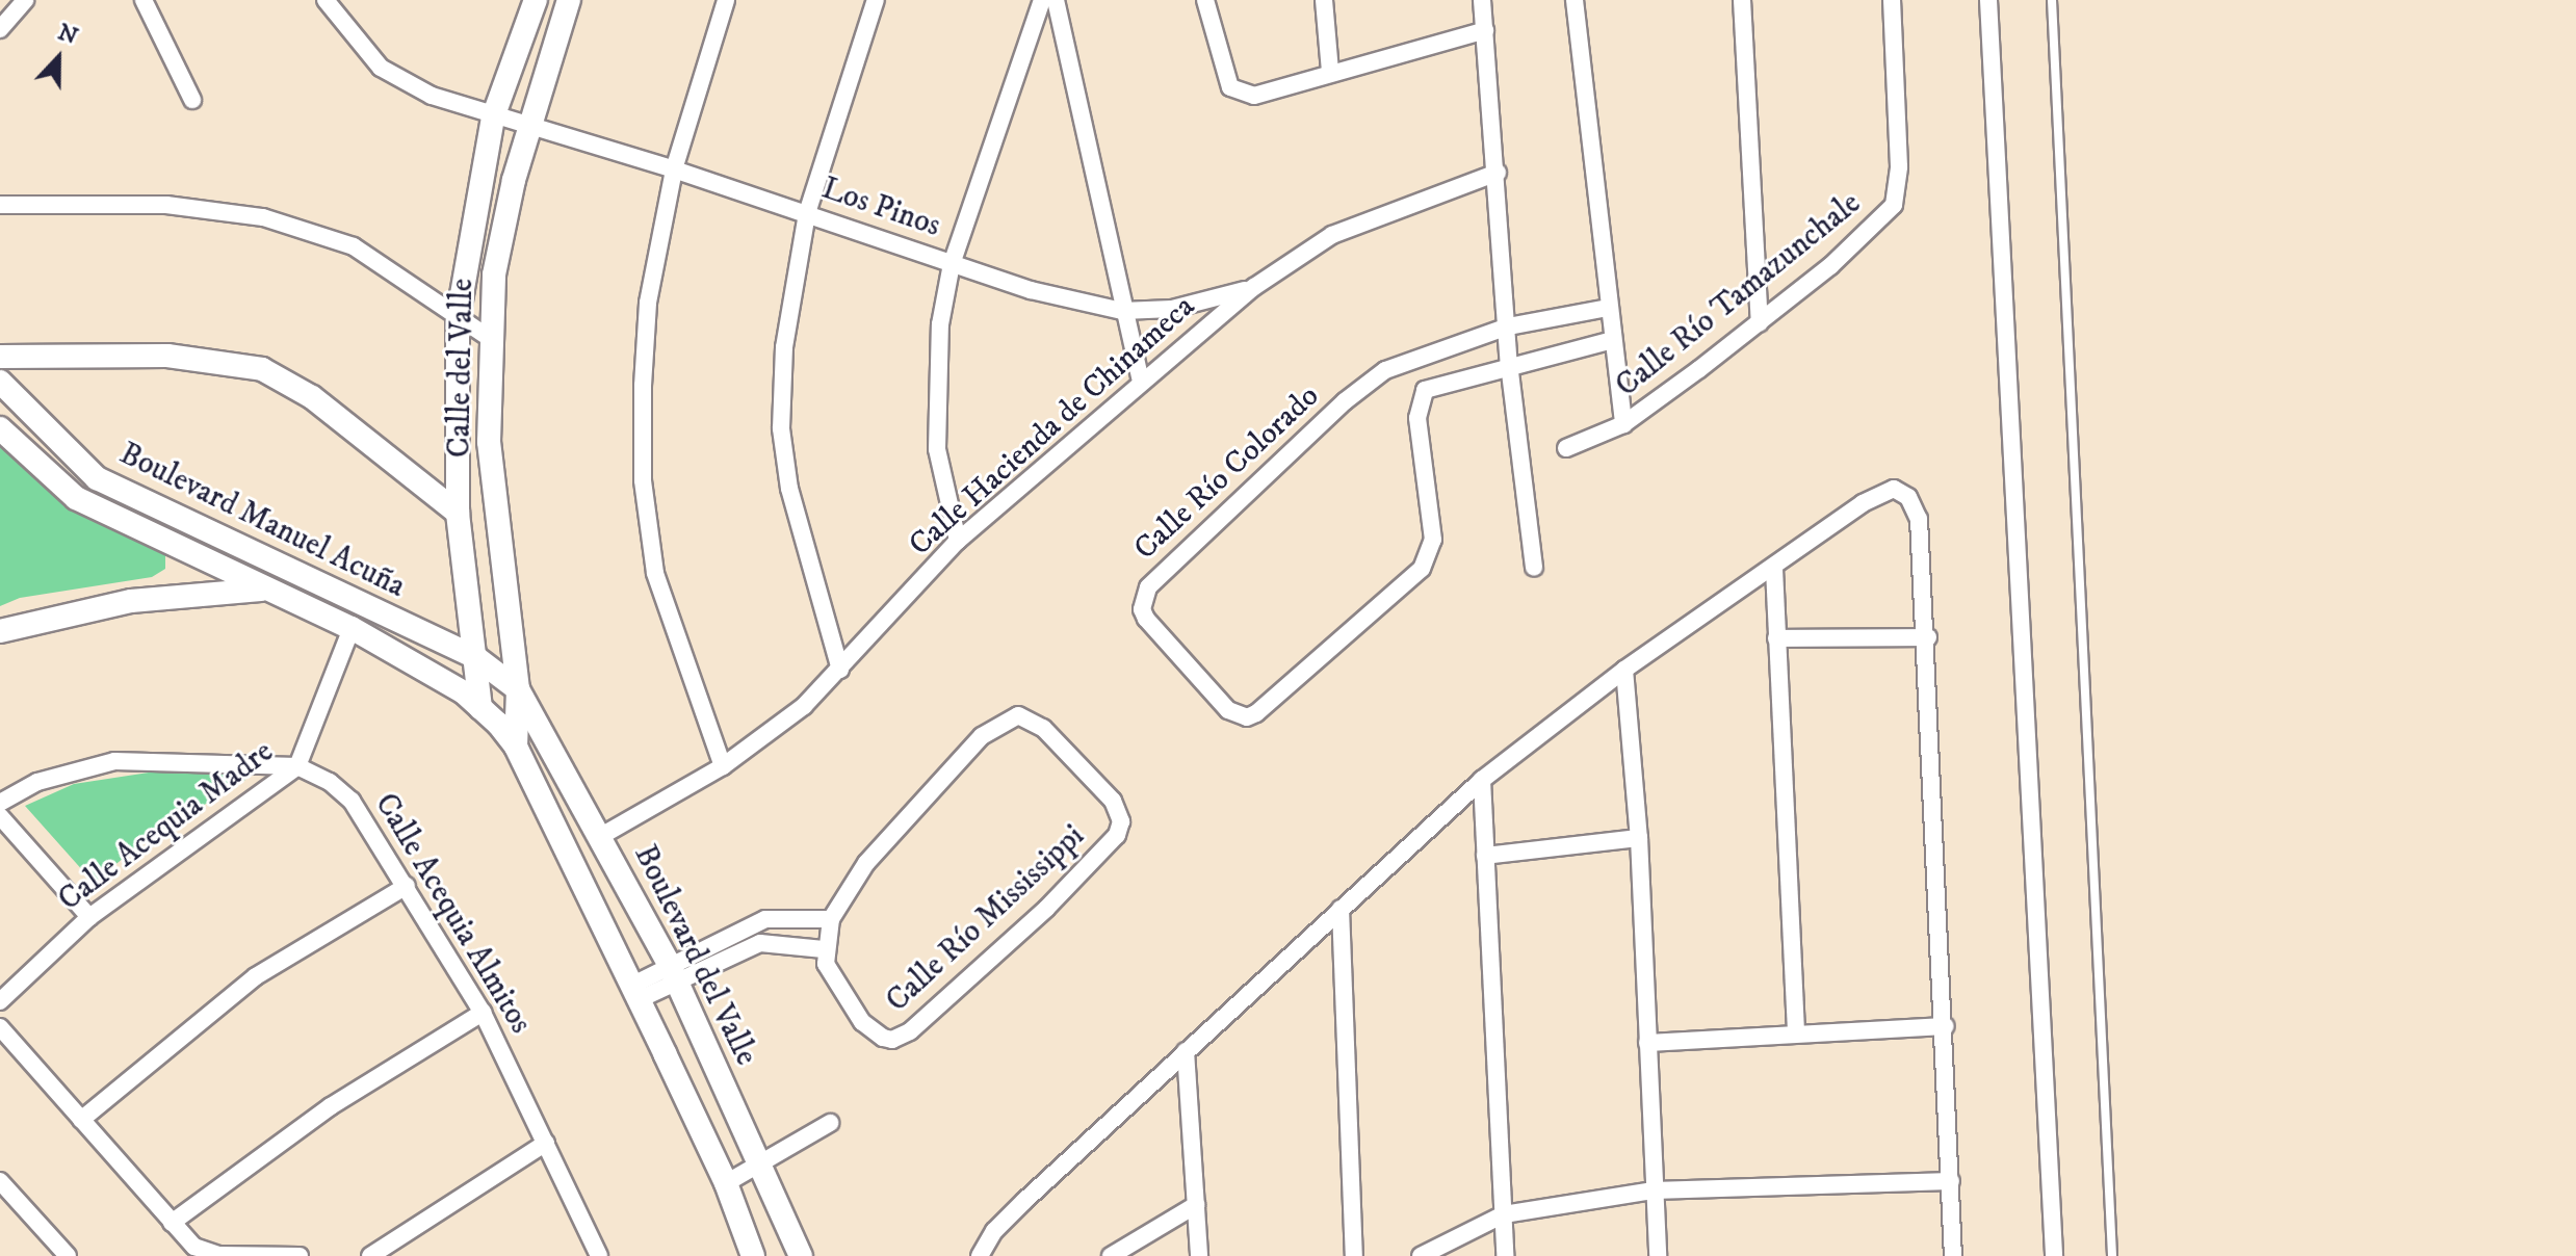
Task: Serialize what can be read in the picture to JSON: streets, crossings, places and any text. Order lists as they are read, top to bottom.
{
  "streets": {
    "street": [
      "Los Pinos",
      "Calle Río Tamazunchale",
      "Calle del Valle",
      "Calle Hacienda de Chinameca",
      "Calle Río Colorado",
      "Boulevard Manuel Acuña",
      "Calle Acequia Madre",
      "Calle Acequia Almitos",
      "Calle Río Mississippi",
      "Boulevard del Valle"
    ]
  },
  "crossings": [
    ["Los Pinos", "Calle del Valle"],
    ["Los Pinos", "Calle Hacienda de Chinameca"],
    ["Calle del Valle", "Boulevard Manuel Acuña"],
    ["Calle del Valle", "Boulevard del Valle"],
    ["Calle Hacienda de Chinameca", "Boulevard del Valle"],
    ["Boulevard Manuel Acuña", "Calle Acequia Madre"],
    ["Boulevard Manuel Acuña", "Boulevard del Valle"],
    ["Calle Acequia Madre", "Calle Acequia Almitos"]
  ],
  "north": "top"
}
